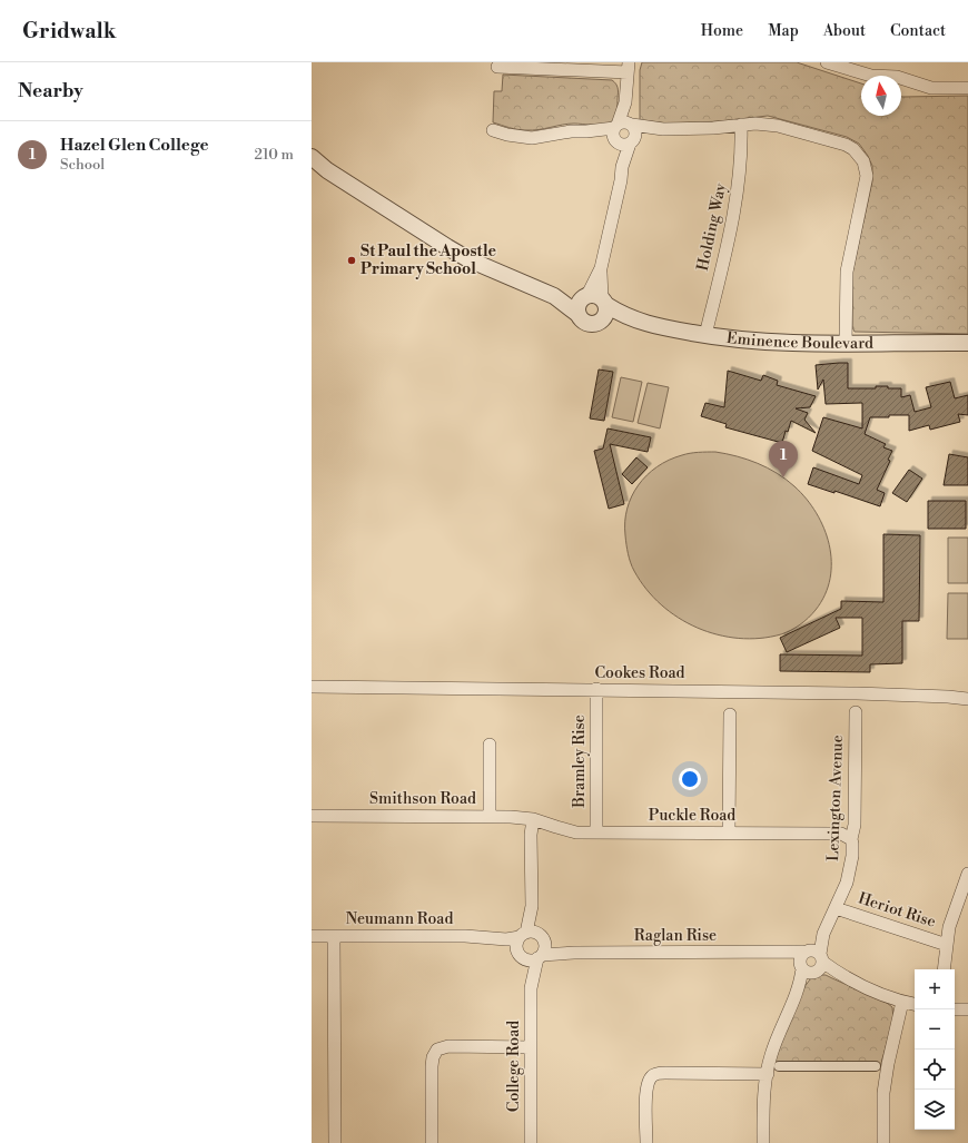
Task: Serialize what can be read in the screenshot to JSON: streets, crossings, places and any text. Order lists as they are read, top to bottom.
{
  "streets": {
    "street": [
      "Holding Way",
      "Eminence Boulevard",
      "Cookes Road",
      "Bramley Rise",
      "Lexington Avenue",
      "Smithson Road",
      "Puckle Road",
      "Heriot Rise",
      "Neumann Road",
      "Raglan Rise",
      "College Road"
    ]
  },
  "crossings": [
    ["Holding Way", "Eminence Boulevard"],
    ["Cookes Road", "Bramley Rise"],
    ["Bramley Rise", "Puckle Road"],
    ["Lexington Avenue", "Puckle Road"],
    ["Lexington Avenue", "Heriot Rise"],
    ["Lexington Avenue", "Raglan Rise"],
    ["Smithson Road", "Puckle Road"],
    ["Smithson Road", "College Road"],
    ["Puckle Road", "College Road"],
    ["Neumann Road", "Raglan Rise"],
    ["Neumann Road", "College Road"],
    ["Raglan Rise", "College Road"]
  ],
  "places": ["St Paul the Apostle Primary School"],
  "north": "top",
  "page": {
    "header": "Gridwalk",
    "nav": [
      "Home",
      "Map",
      "About",
      "Contact"
    ],
    "heading": "Nearby",
    "list": [
      {
        "mark": "1",
        "name": "Hazel Glen College",
        "note": "School",
        "value": "210 m"
      }
    ],
    "pins": "1",
    "map_buttons": ["+", "−"]
  }
}
